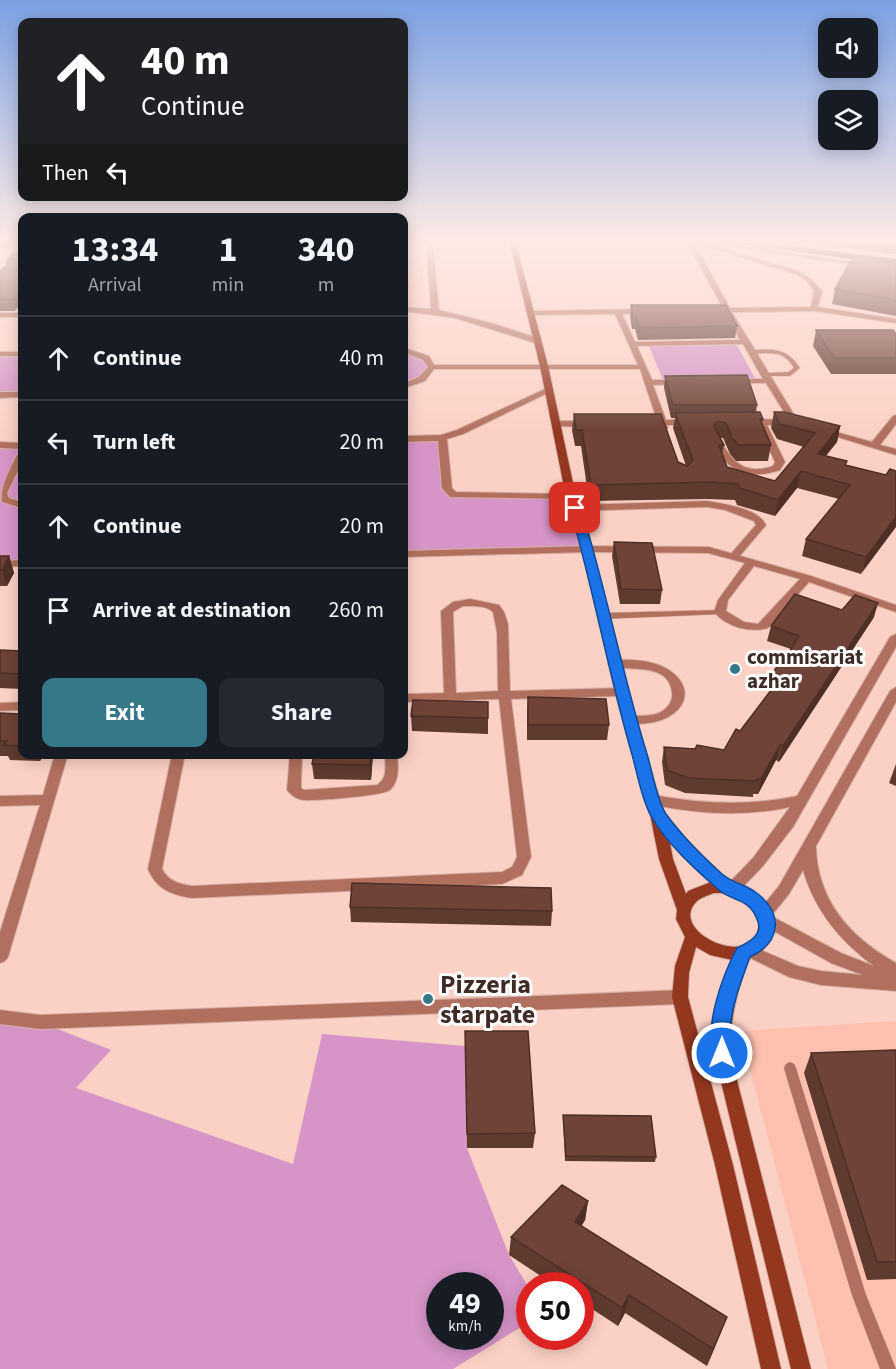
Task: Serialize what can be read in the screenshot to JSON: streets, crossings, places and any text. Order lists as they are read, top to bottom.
{
  "places": ["commisariat azhar", "Pizzeria starpate"],
  "page": {
    "turn": ["40 m", "Continue"],
    "then": "Then",
    "eta": [
      "13:34",
      "Arrival",
      "1",
      "min",
      "340",
      "m"
    ],
    "list": [
      {
        "name": "Continue",
        "value": "40 m"
      },
      {
        "name": "Turn left",
        "value": "20 m"
      },
      {
        "name": "Continue",
        "value": "20 m"
      },
      {
        "name": "Arrive at destination",
        "value": "260 m"
      }
    ],
    "buttons": ["Exit", "Share"],
    "speed": "49 km/h",
    "limit": "50"
  }
}
